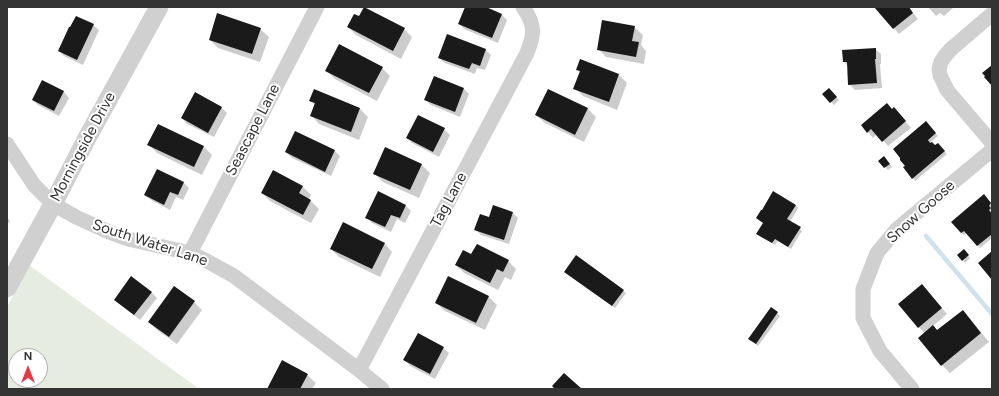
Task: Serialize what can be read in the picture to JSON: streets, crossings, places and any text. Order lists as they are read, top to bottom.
{
  "streets": {
    "street": [
      "Seascape Lane",
      "Morningside Drive",
      "Tag Lane",
      "Snow Goose",
      "South Water Lane"
    ]
  },
  "crossings": [
    ["Seascape Lane", "South Water Lane"],
    ["Morningside Drive", "South Water Lane"],
    ["Tag Lane", "South Water Lane"]
  ],
  "north": "top"
}
